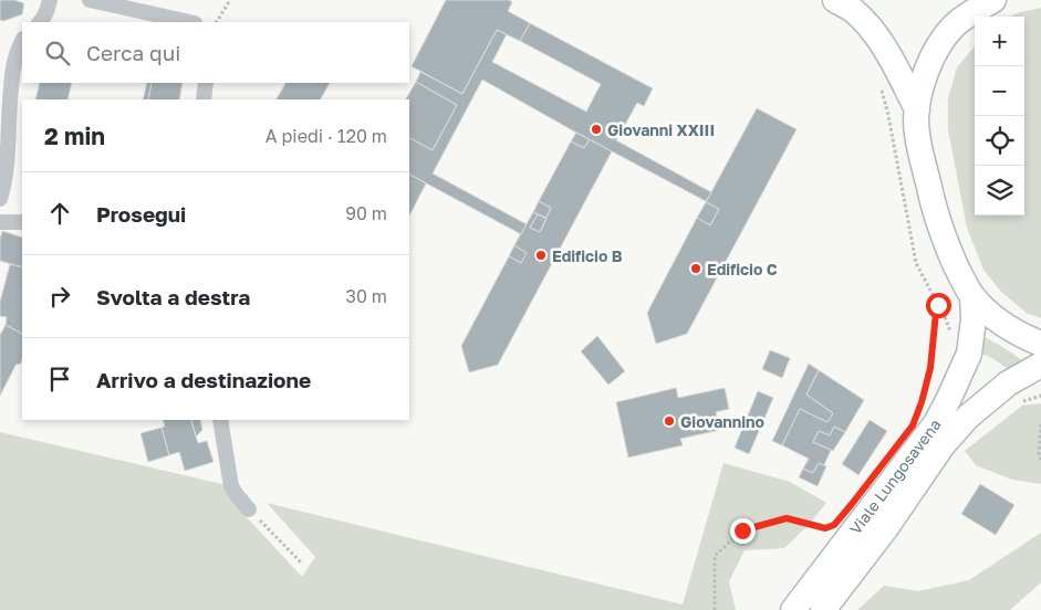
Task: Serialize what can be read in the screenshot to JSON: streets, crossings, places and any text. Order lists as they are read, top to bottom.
{
  "streets": {
    "main road": ["Viale Lungosavena"]
  },
  "places": [
    "Giovanni XXIII",
    "Edificio B",
    "Edificio C",
    "Giovannino"
  ],
  "page": {
    "map_buttons": ["+", "−"],
    "search": "Cerca qui",
    "heading": ["2 min", "A piedi · 120 m"],
    "list": [
      ["Prosegui", "90 m"],
      ["Svolta a destra", "30 m"],
      "Arrivo a destinazione"
    ]
  }
}
